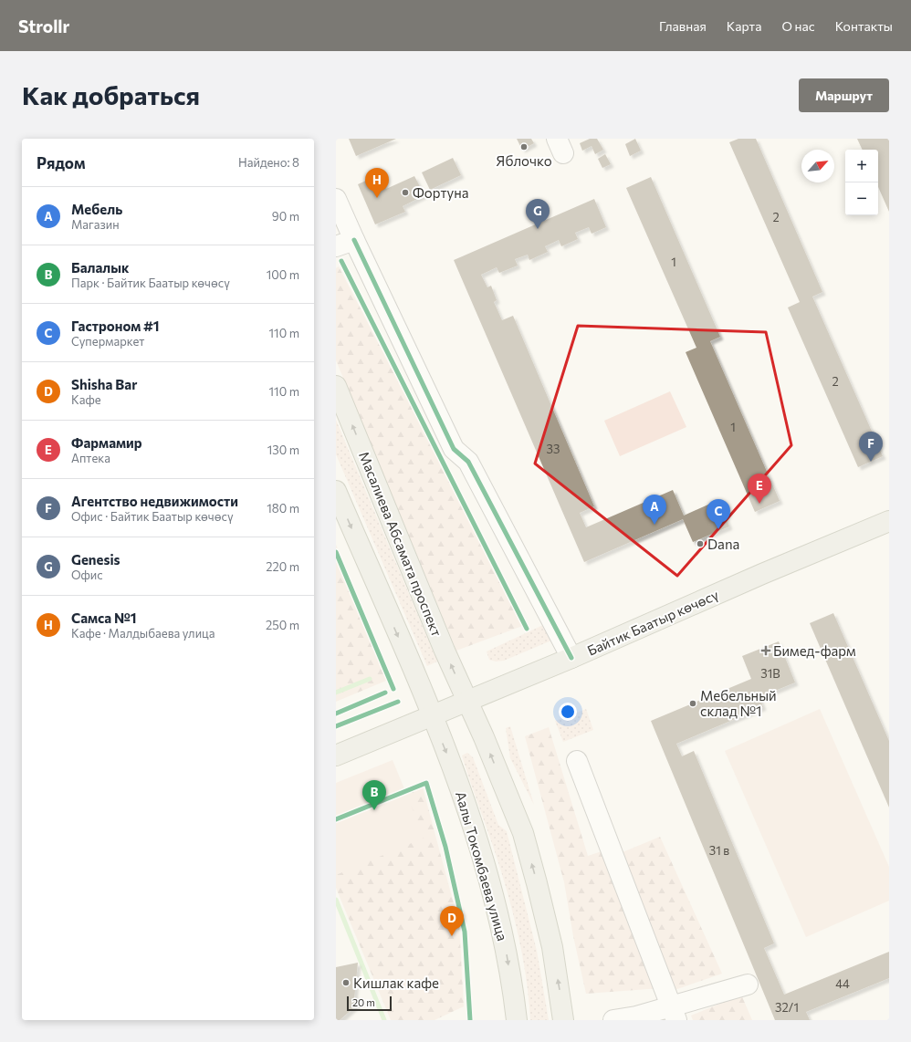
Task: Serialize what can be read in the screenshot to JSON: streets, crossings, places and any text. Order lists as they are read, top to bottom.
{
  "streets": {
    "main road": ["Масалиева Абсамата проспект", "Байтик Баатыр көчөсү", "Аалы Токомбаева улица"]
  },
  "crossings": [
    ["Масалиева Абсамата проспект", "Байтик Баатыр көчөсү"],
    ["Байтик Баатыр көчөсү", "Аалы Токомбаева улица"]
  ],
  "places": {
    "other": [
      "Яблочко",
      "Фортуна",
      "Dana",
      "Мебельный склад №1",
      "Кишлак кафе"
    ],
    "health": ["Бимед-фарм"]
  },
  "house_numbers": [
    "2",
    "1",
    "2",
    "1",
    "33",
    "31В",
    "31 в",
    "44",
    "32/1"
  ],
  "scale_bar": "20 m",
  "north": "top right",
  "page": {
    "header": "Strollr",
    "nav": [
      "Главная",
      "Карта",
      "О нас",
      "Контакты"
    ],
    "buttons": "Маршрут",
    "title": "Как добраться",
    "heading": ["Рядом", "Найдено: 8"],
    "map_buttons": ["+", "−"],
    "pins": [
      "H",
      "G",
      "F",
      "E",
      "A",
      "C",
      "B",
      "D"
    ],
    "list": [
      {
        "mark": "A",
        "name": "Мебель",
        "note": "Магазин",
        "value": "90 m"
      },
      {
        "mark": "B",
        "name": "Балалык",
        "note": "Парк · Байтик Баатыр көчөсү",
        "value": "100 m"
      },
      {
        "mark": "C",
        "name": "Гастроном #1",
        "note": "Супермаркет",
        "value": "110 m"
      },
      {
        "mark": "D",
        "name": "Shisha Bar",
        "note": "Кафе",
        "value": "110 m"
      },
      {
        "mark": "E",
        "name": "Фармамир",
        "note": "Аптека",
        "value": "130 m"
      },
      {
        "mark": "F",
        "name": "Агентство недвижимости",
        "note": "Офис · Байтик Баатыр көчөсү",
        "value": "180 m"
      },
      {
        "mark": "G",
        "name": "Genesis",
        "note": "Офис",
        "value": "220 m"
      },
      {
        "mark": "H",
        "name": "Самса №1",
        "note": "Кафе · Малдыбаева улица",
        "value": "250 m"
      }
    ],
    "scale": "20 m"
  }
}
